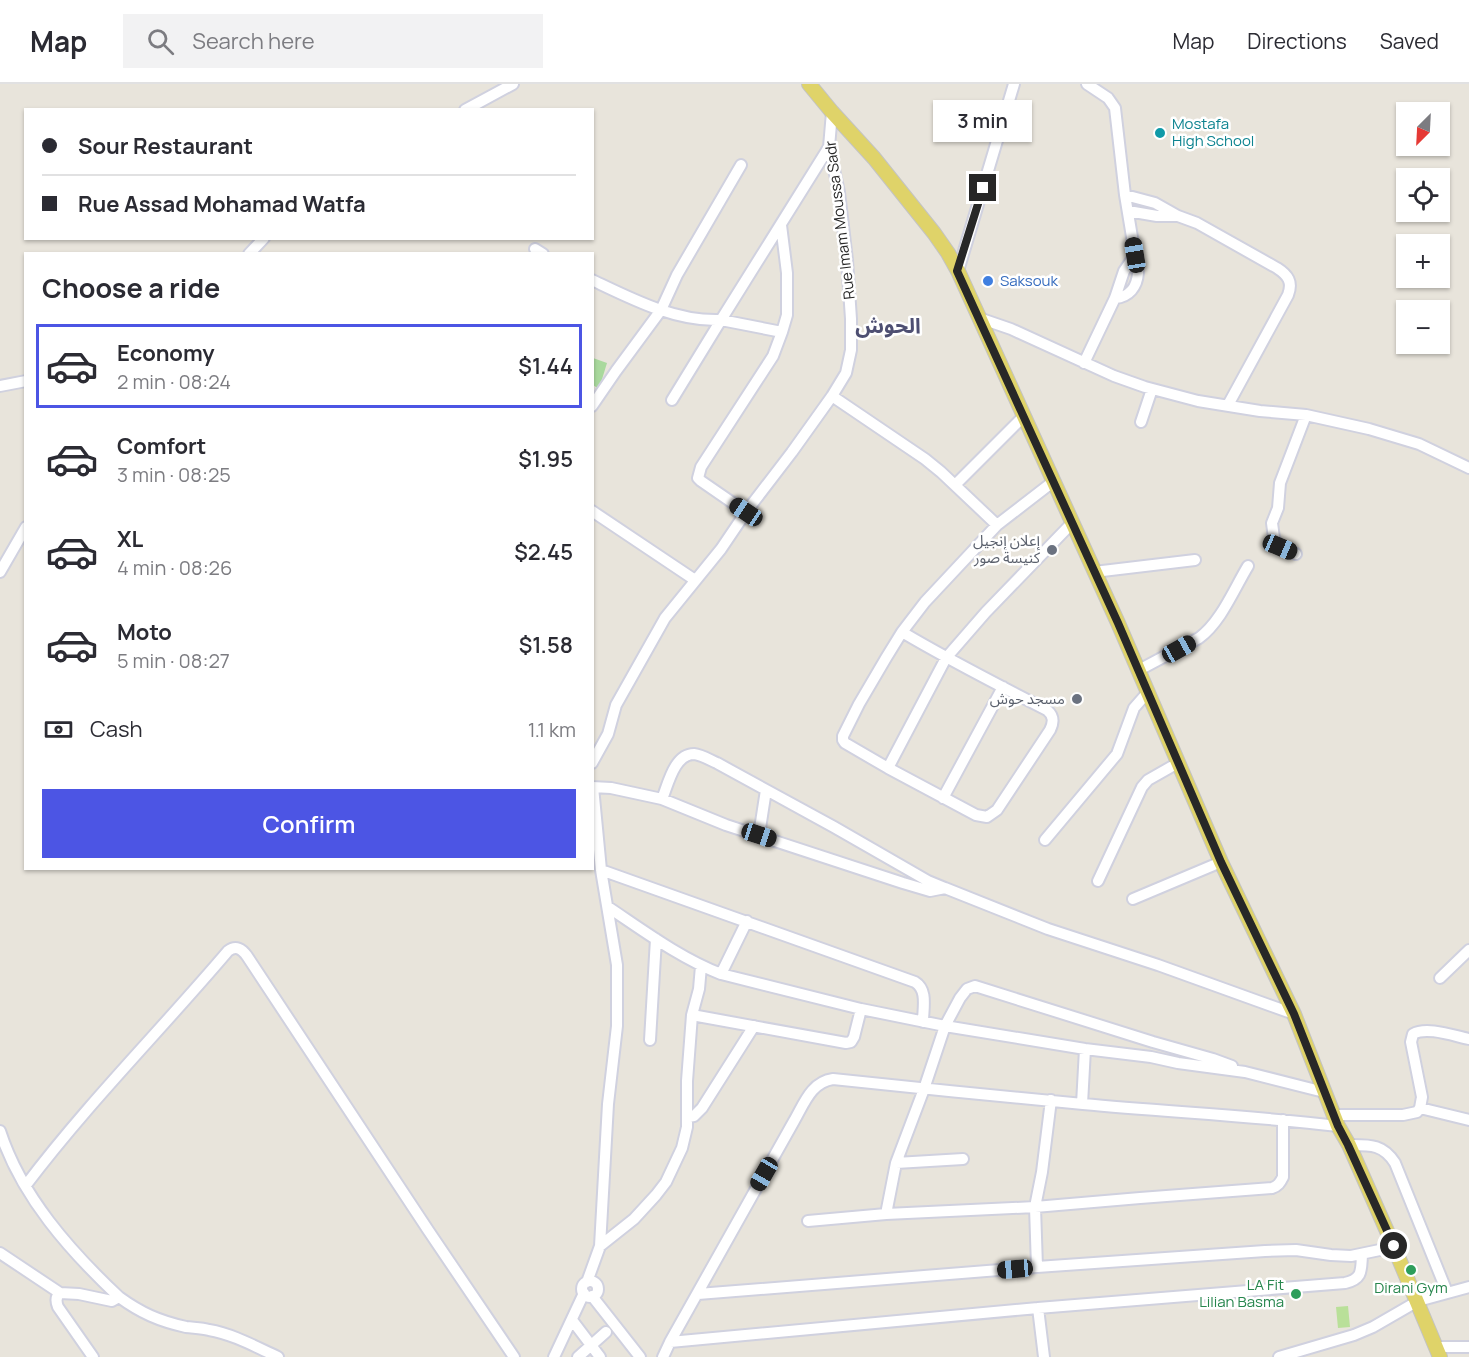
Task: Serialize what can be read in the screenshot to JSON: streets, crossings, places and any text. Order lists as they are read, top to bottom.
{
  "streets": {
    "street": ["Rue Imam Moussa Sadr"]
  },
  "districts": ["الحوش"],
  "places": [
    "Mostafa High School",
    "Saksouk",
    "إعلان إنجيل كنيسة صور",
    "مسجد حوش",
    "Dirani Gym",
    "LA Fit Lilian Basma"
  ],
  "north": "bottom left",
  "page": {
    "header": "Map",
    "search": "Search here",
    "nav": ["Map", "Directions", "Saved"],
    "bubble": "3 min",
    "map_buttons": ["+", "−"],
    "banner": ["Sour Restaurant", "Rue Assad Mohamad Watfa"],
    "heading": "Choose a ride",
    "list": [
      {
        "name": "Economy",
        "note": "2 min · 08:24",
        "value": "$1.44"
      },
      {
        "name": "Comfort",
        "note": "3 min · 08:25",
        "value": "$1.95"
      },
      {
        "name": "XL",
        "note": "4 min · 08:26",
        "value": "$2.45"
      },
      {
        "name": "Moto",
        "note": "5 min · 08:27",
        "value": "$1.58"
      }
    ],
    "pay": ["Cash", "1.1 km"],
    "buttons": "Confirm"
  }
}
